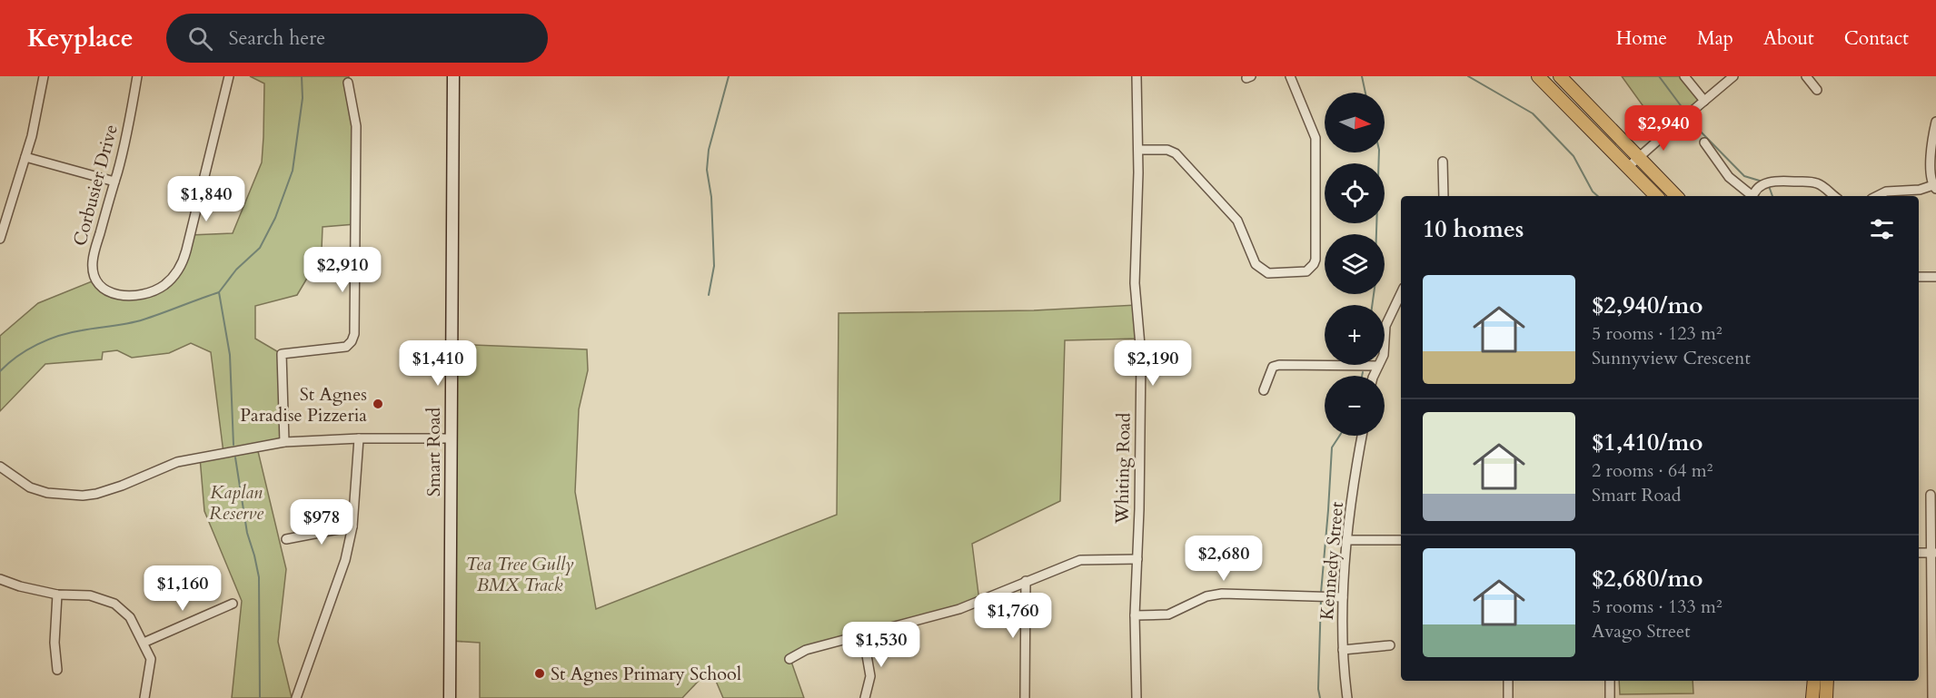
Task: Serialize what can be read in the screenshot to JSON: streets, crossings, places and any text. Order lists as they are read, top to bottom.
{
  "streets": {
    "main road": ["Smart Road"],
    "street": ["Corbusier Drive", "Whiting Road", "Kennedy Street"]
  },
  "parks": ["Kaplan Reserve", "Tea Tree Gully BMX Track"],
  "places": ["St Agnes Paradise Pizzeria", "St Agnes Primary School"],
  "north": "right",
  "page": {
    "header": "Keyplace",
    "search": "Search here",
    "nav": [
      "Home",
      "Map",
      "About",
      "Contact"
    ],
    "map_buttons": ["+", "−"],
    "price": [
      "$2,940",
      "$1,840",
      "$2,910",
      "$1,410",
      "$2,190",
      "$978",
      "$2,680",
      "$1,160",
      "$1,760",
      "$1,530"
    ],
    "heading": "10 homes",
    "list": [
      {
        "name": "$2,940/mo",
        "note": "5 rooms · 123 m² · Sunnyview Crescent"
      },
      {
        "name": "$1,410/mo",
        "note": "2 rooms · 64 m² · Smart Road"
      },
      {
        "name": "$2,680/mo",
        "note": "5 rooms · 133 m² · Avago Street"
      }
    ]
  }
}
